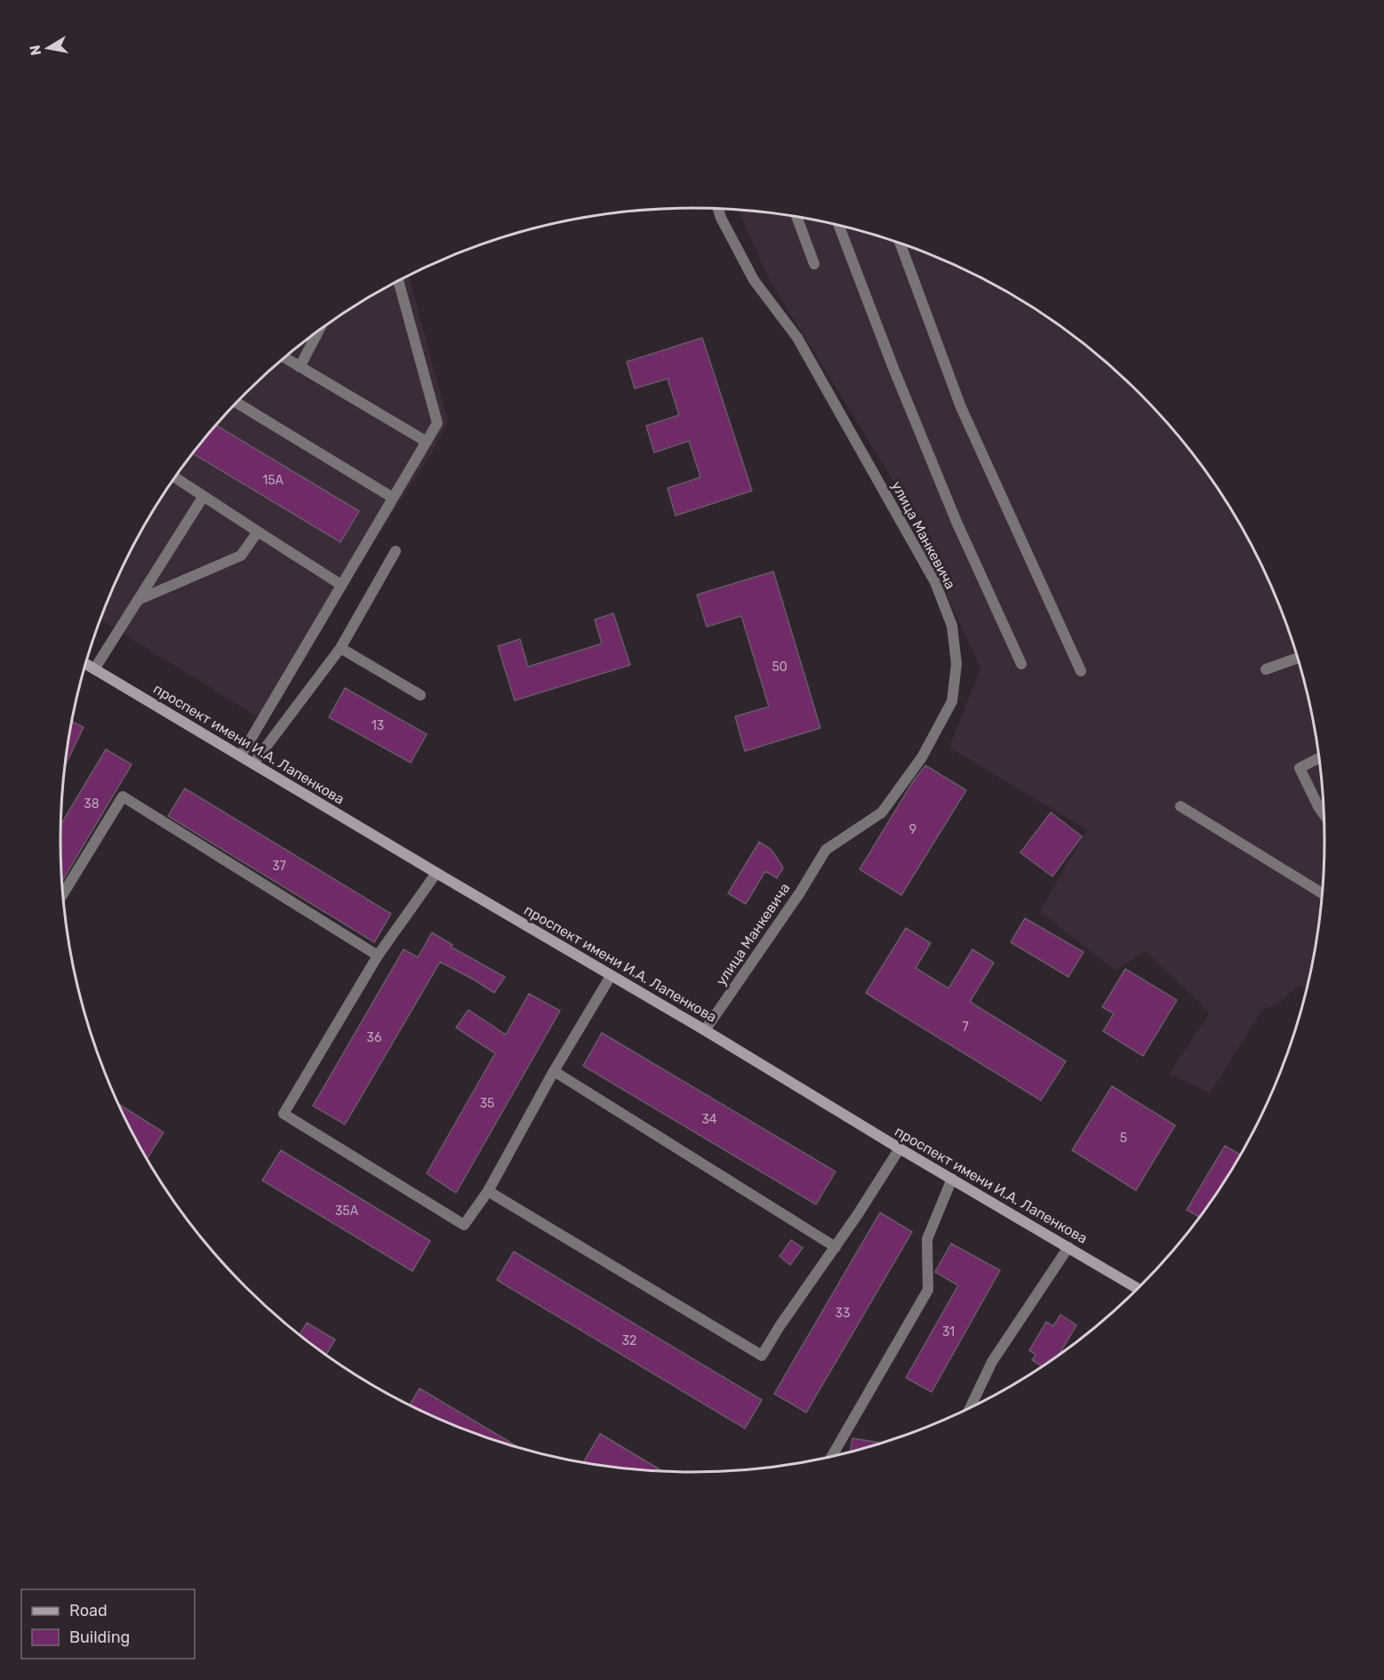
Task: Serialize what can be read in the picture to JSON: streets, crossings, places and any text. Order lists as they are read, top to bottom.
{
  "streets": {
    "main road": ["проспект имени И.А. Лапенкова"],
    "street": ["улица Манкевича"]
  },
  "crossings": [
    ["улица Манкевича", "проспект имени И.А. Лапенкова"]
  ],
  "house_numbers": [
    "15А",
    "50",
    "13",
    "38",
    "9",
    "37",
    "7",
    "36",
    "35",
    "34",
    "5",
    "35А",
    "33",
    "31",
    "32"
  ],
  "legend": ["Road", "Building"],
  "north": "left"
}
